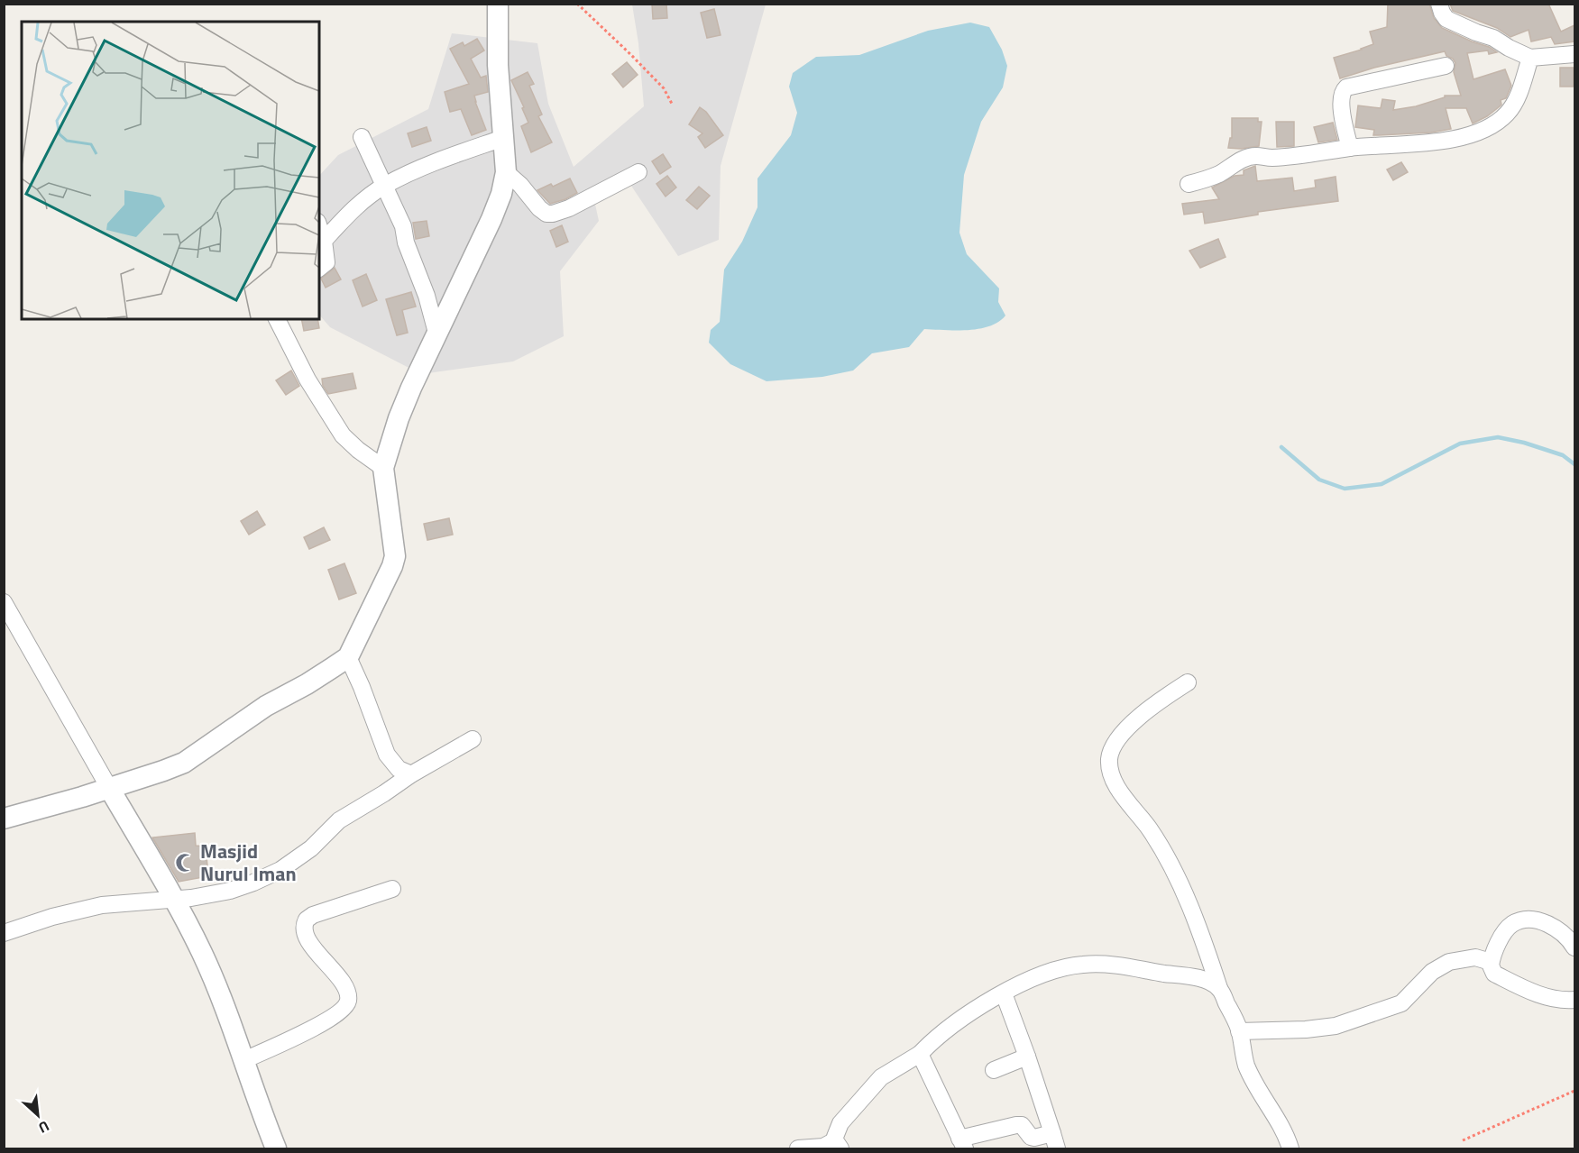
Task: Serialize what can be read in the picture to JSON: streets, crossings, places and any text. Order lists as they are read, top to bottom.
{
  "places": {
    "mosque": ["Masjid Nurul Iman"]
  },
  "north": "bottom right"
}
